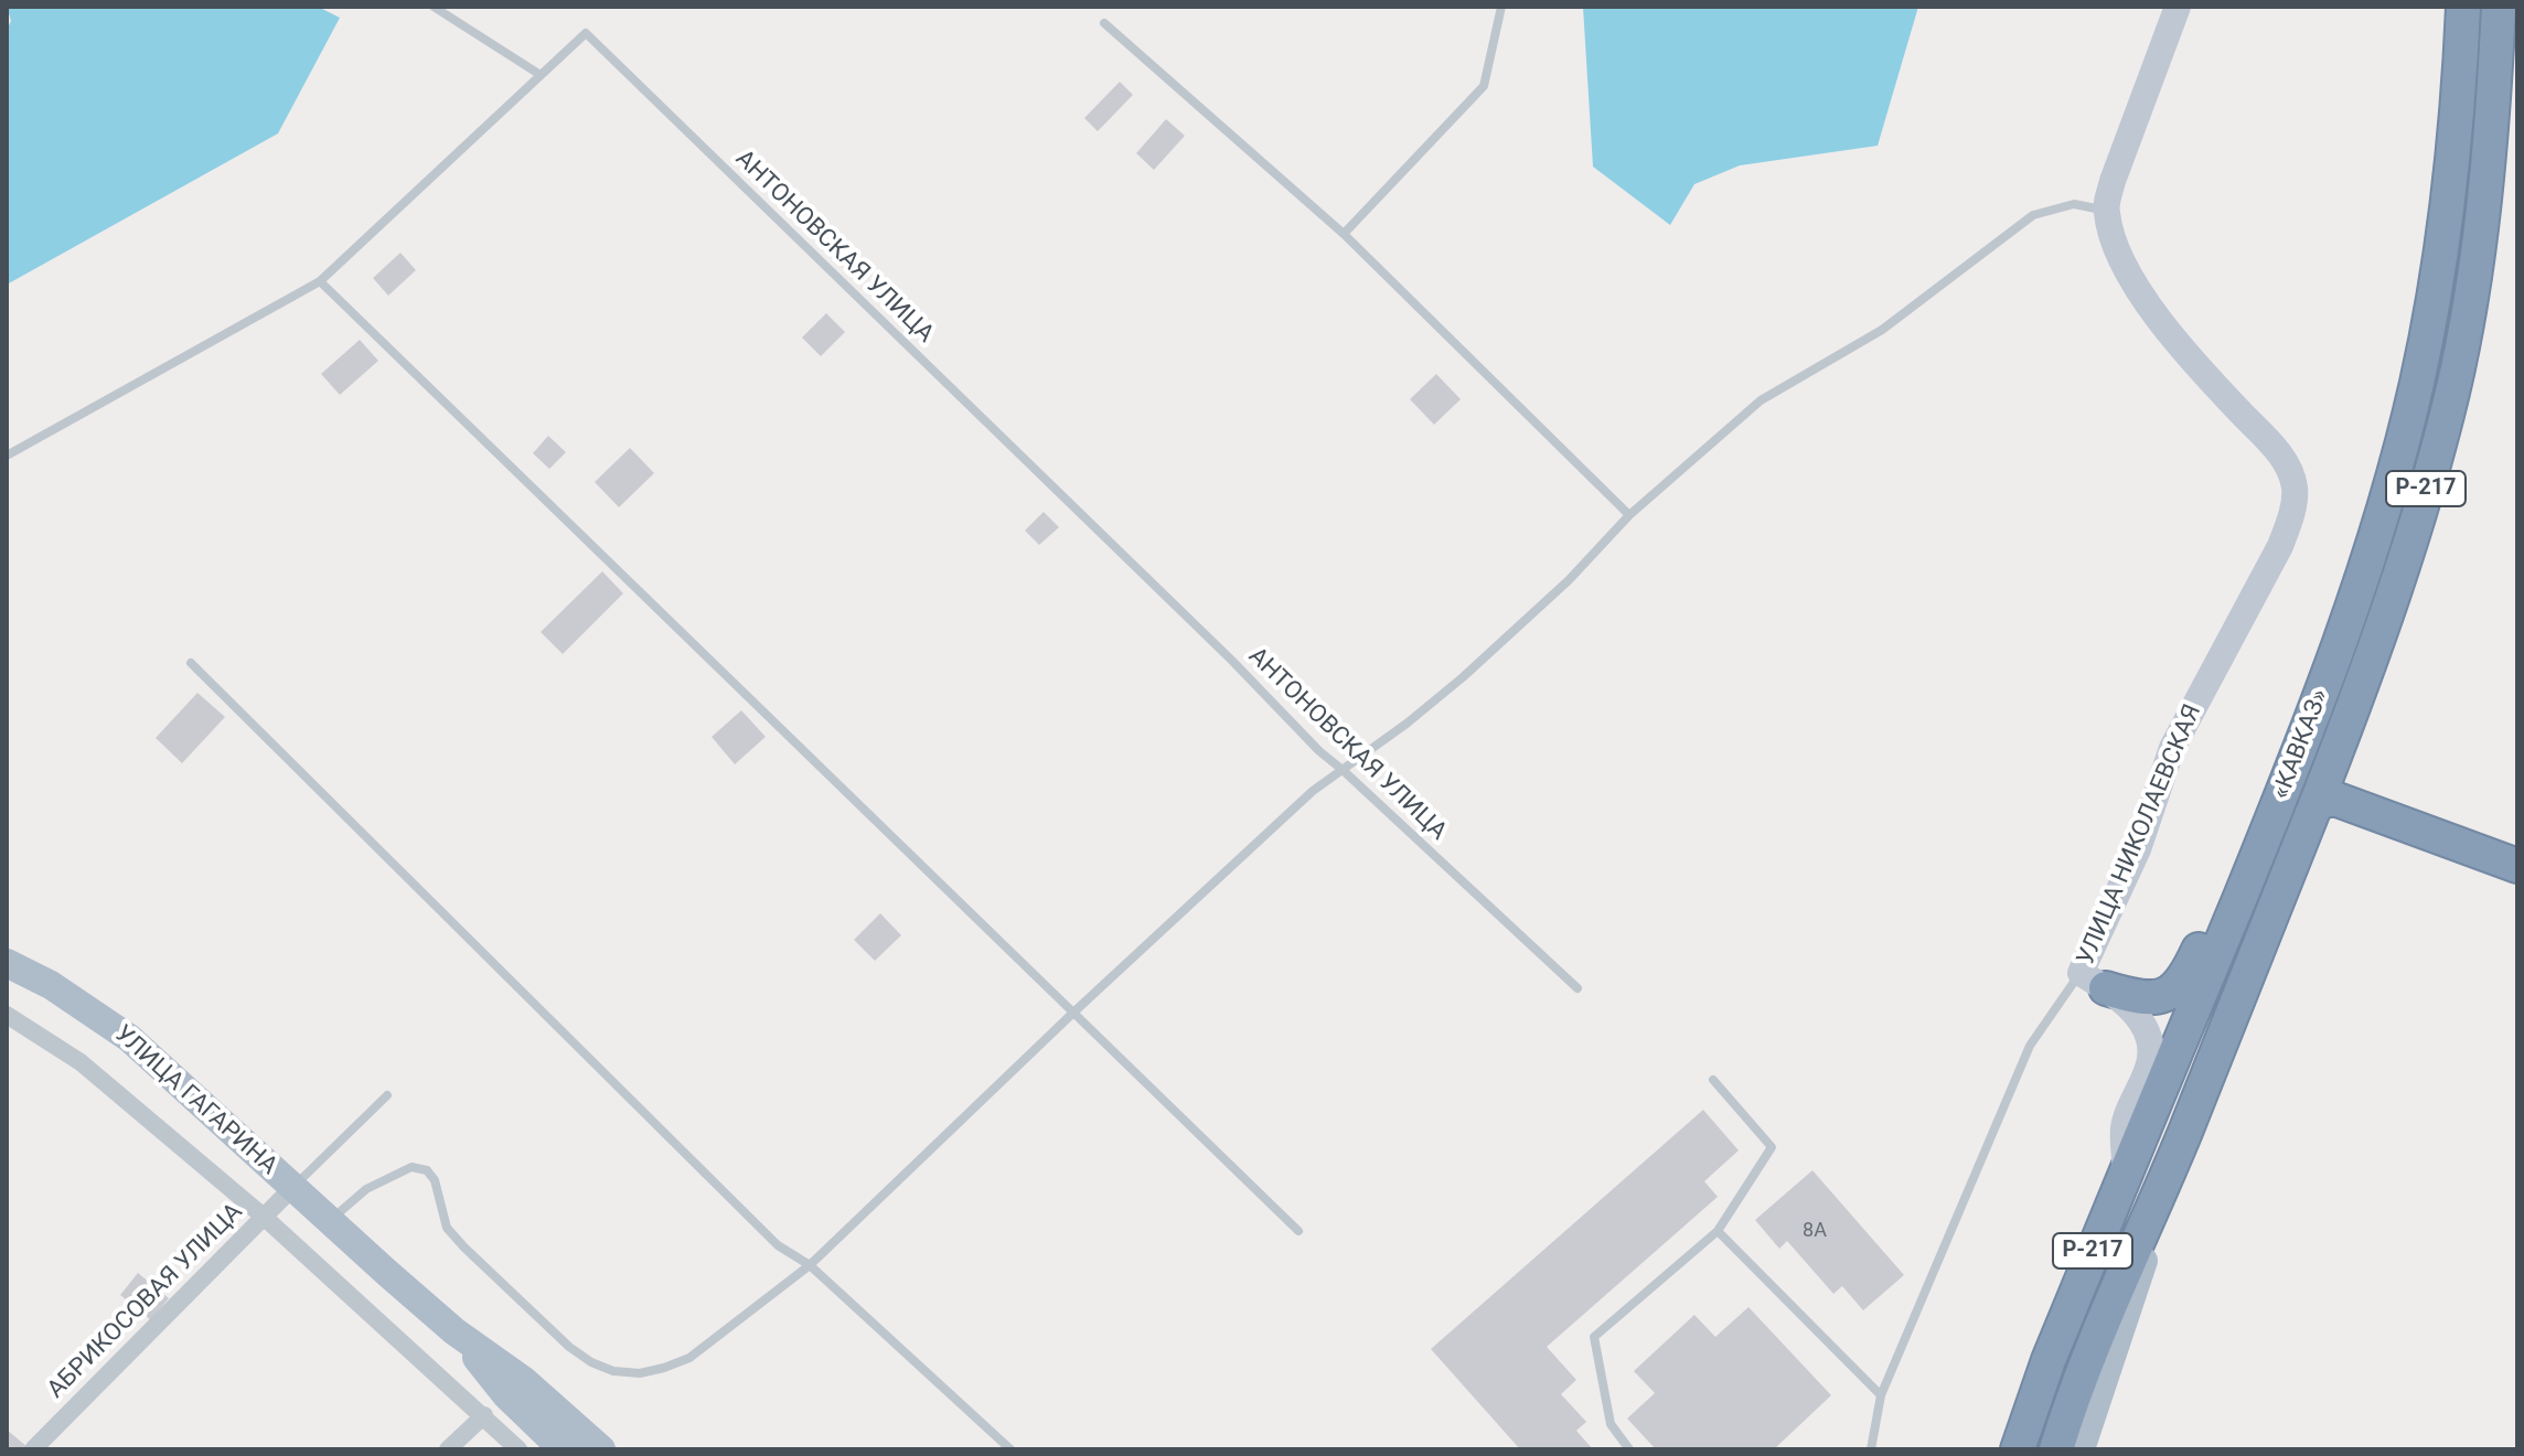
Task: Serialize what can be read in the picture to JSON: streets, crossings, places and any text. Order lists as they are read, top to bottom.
{
  "streets": {
    "highway": ["Р-217", "«КАВКАЗ»"],
    "main road": ["УЛИЦА ГАГАРИНА"],
    "street": ["УЛИЦА НИКОЛАЕВСКАЯ", "АБРИКОСОВАЯ УЛИЦА"],
    "lane": ["АНТОНОВСКАЯ УЛИЦА"]
  },
  "crossings": [
    ["УЛИЦА ГАГАРИНА", "АБРИКОСОВАЯ УЛИЦА"]
  ],
  "house_numbers": ["8А"]
}
